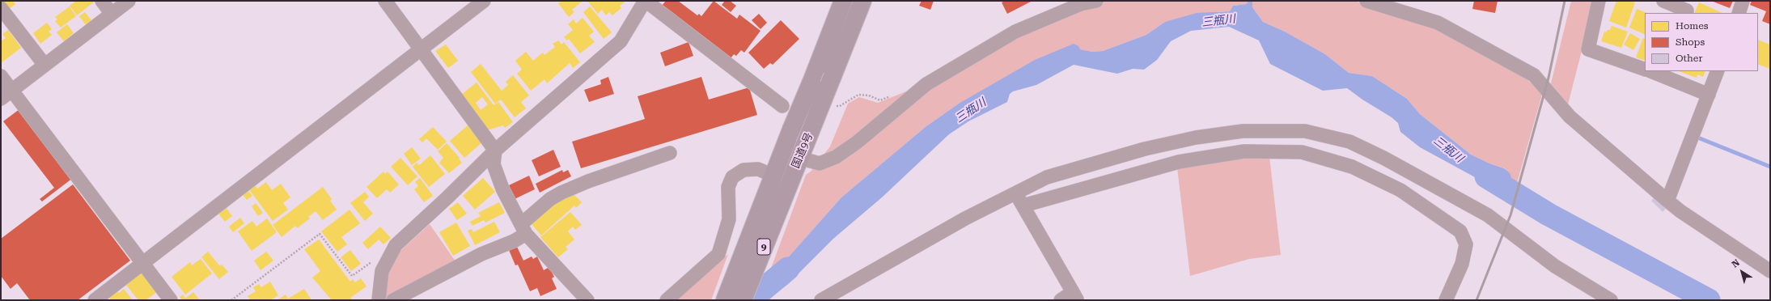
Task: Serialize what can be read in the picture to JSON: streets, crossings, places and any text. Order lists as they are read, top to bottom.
{
  "streets": {
    "highway": ["国道9号", "9"]
  },
  "water": ["三瓶川"],
  "legend": ["Homes", "Shops", "Other"],
  "north": "top left"
}
